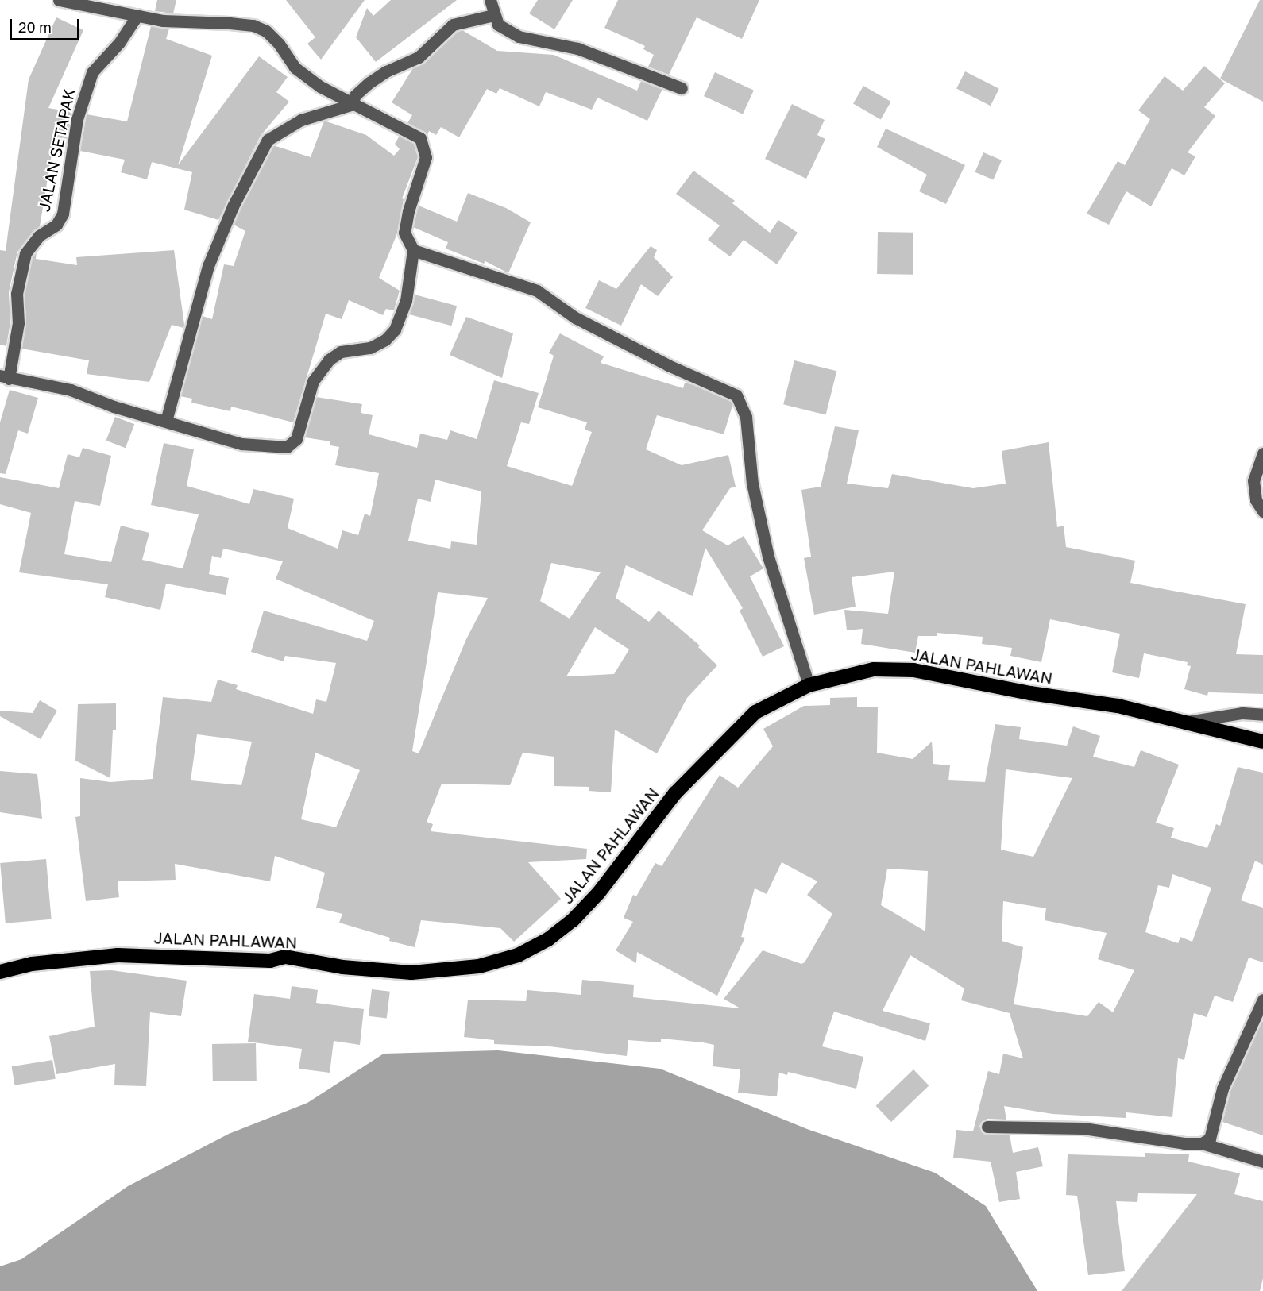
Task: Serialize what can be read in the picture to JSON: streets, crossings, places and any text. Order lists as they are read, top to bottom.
{
  "streets": {
    "highway": ["JALAN PAHLAWAN"],
    "street": ["JALAN SETAPAK"]
  },
  "scale_bar": "20 m"
}
